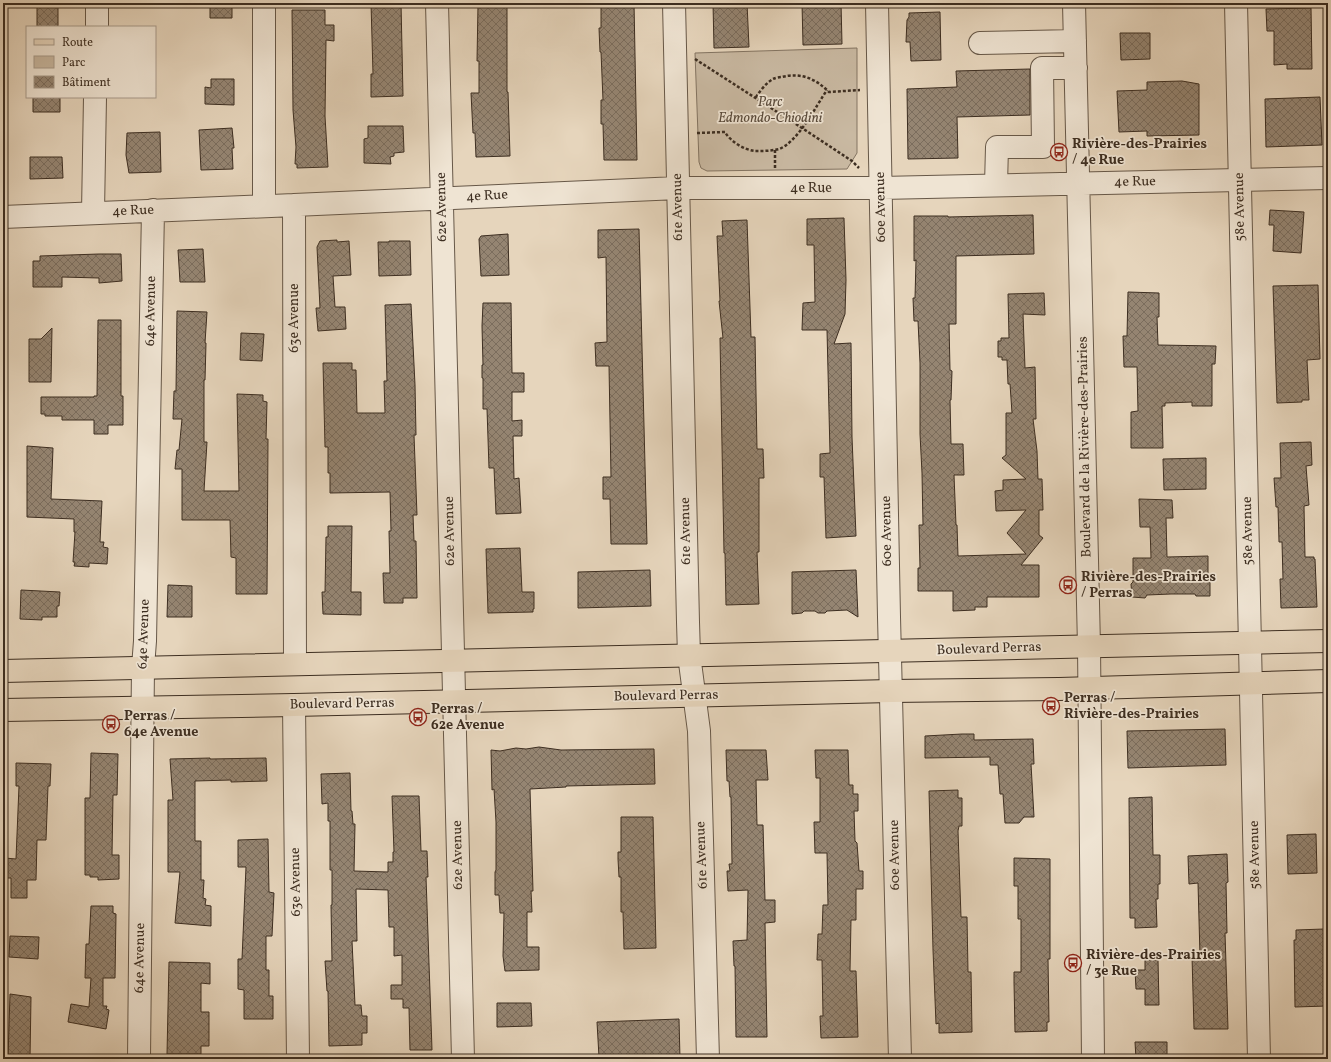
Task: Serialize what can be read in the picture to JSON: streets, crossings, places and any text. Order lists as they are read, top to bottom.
{
  "streets": {
    "main road": ["Boulevard Perras"],
    "street": [
      "4e Rue",
      "62e Avenue",
      "61e Avenue",
      "60e Avenue",
      "58e Avenue",
      "64e Avenue",
      "63e Avenue",
      "Boulevard de la Rivière-des-Prairies"
    ]
  },
  "crossings": [
    ["4e Rue", "62e Avenue"],
    ["4e Rue", "61e Avenue"],
    ["4e Rue", "60e Avenue"],
    ["4e Rue", "58e Avenue"],
    ["4e Rue", "64e Avenue"],
    ["4e Rue", "63e Avenue"],
    ["4e Rue", "Boulevard de la Rivière-des-Prairies"],
    ["62e Avenue", "Boulevard Perras"],
    ["61e Avenue", "Boulevard Perras"],
    ["60e Avenue", "Boulevard Perras"],
    ["58e Avenue", "Boulevard Perras"],
    ["64e Avenue", "Boulevard Perras"],
    ["63e Avenue", "Boulevard Perras"],
    ["Boulevard de la Rivière-des-Prairies", "Boulevard Perras"]
  ],
  "parks": ["Parc Edmondo-Chiodini"],
  "places": {
    "bus stop": [
      "Rivière-des-Prairies / 4e Rue",
      "Rivière-des-Prairies / Perras",
      "Perras / Rivière-des-Prairies",
      "Perras / 62e Avenue",
      "Perras / 64e Avenue",
      "Rivière-des-Prairies / 3e Rue"
    ]
  },
  "legend": ["Route", "Parc", "Bâtiment"]
}
